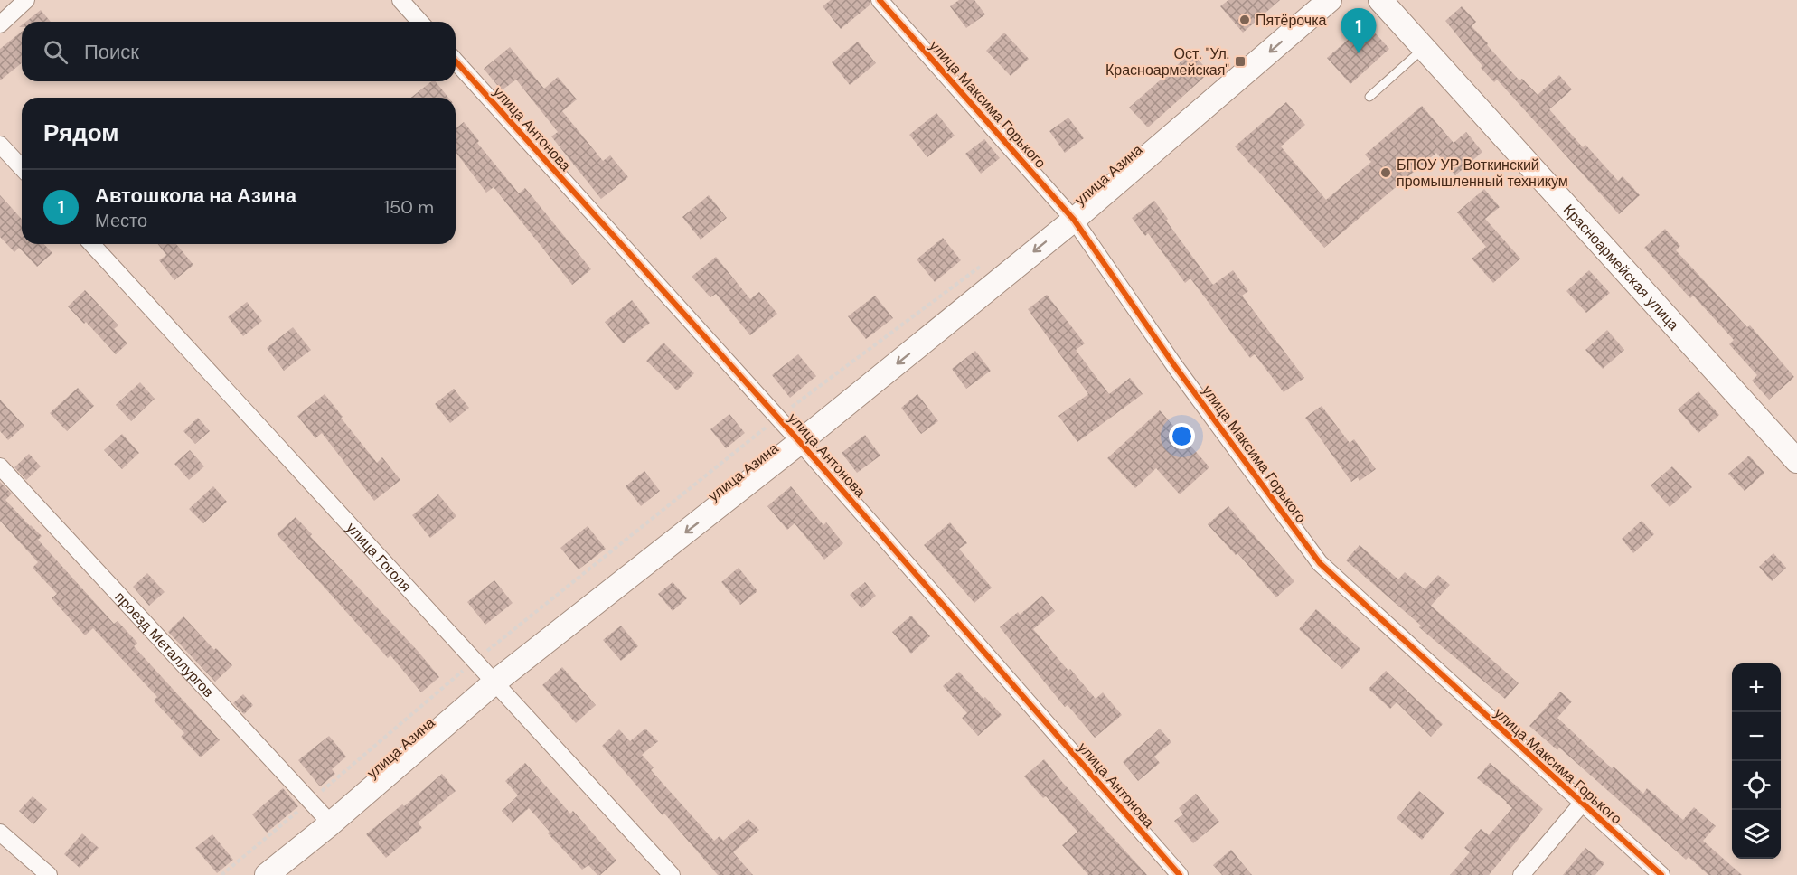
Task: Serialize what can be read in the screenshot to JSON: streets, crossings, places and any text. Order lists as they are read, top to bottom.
{
  "streets": {
    "main road": ["улица Азина", "Красноармейская улица"],
    "street": [
      "улица Максима Горького",
      "улица Антонова",
      "улица Гоголя",
      "проезд Металлургов"
    ]
  },
  "crossings": [
    ["улица Максима Горького", "улица Азина"],
    ["улица Антонова", "улица Азина"],
    ["улица Азина", "улица Гоголя"],
    ["улица Азина", "проезд Металлургов"]
  ],
  "one_way": ["улица Азина"],
  "places": {
    "other": ["Пятёрочка", "БПОУ УР Воткинский промышленный техникум"],
    "transit": ["Ост. \"Ул. Красноармейская\""]
  },
  "page": {
    "pins": "1",
    "search": "Поиск",
    "heading": "Рядом",
    "list": [
      {
        "mark": "1",
        "name": "Автошкола на Азина",
        "note": "Место",
        "value": "150 m"
      }
    ],
    "map_buttons": ["+", "−"]
  }
}
